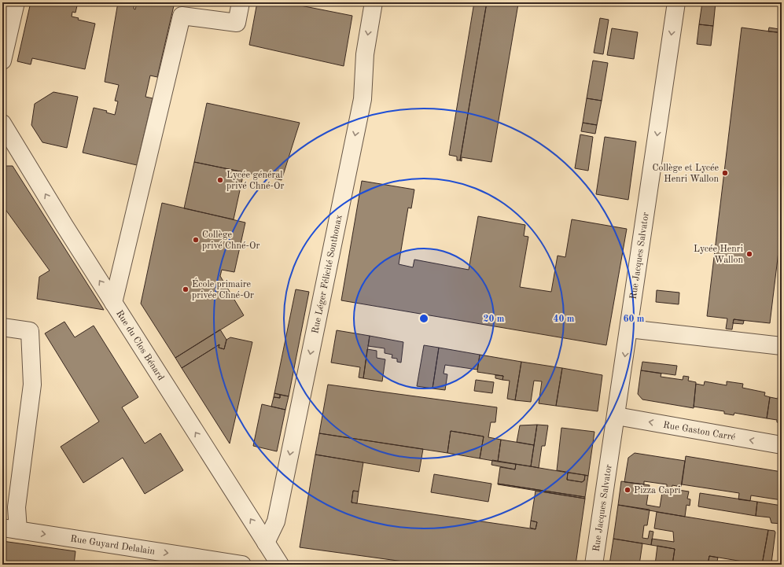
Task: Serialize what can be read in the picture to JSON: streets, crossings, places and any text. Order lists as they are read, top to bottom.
{
  "streets": {
    "street": [
      "Rue Jacques Salvator",
      "Rue Léger Félicité Sonthonax",
      "Rue du Clos Bénard",
      "Rue Gaston Carré",
      "Rue Guyard Delalain"
    ]
  },
  "crossings": [
    ["Rue Jacques Salvator", "Rue Gaston Carré"],
    ["Rue Léger Félicité Sonthonax", "Rue du Clos Bénard"]
  ],
  "one_way": [
    "Rue Jacques Salvator",
    "Rue Léger Félicité Sonthonax",
    "Rue du Clos Bénard",
    "Rue Guyard Delalain"
  ],
  "places": [
    "Collège et Lycée Henri Wallon",
    "Lycée général privé Chné-Or",
    "Collège privé Chné-Or",
    "Lycée Henri Wallon",
    "École primaire privée Chné-Or",
    "Pizza Capri"
  ],
  "rings": ["20 m", "40 m", "60 m"]
}
